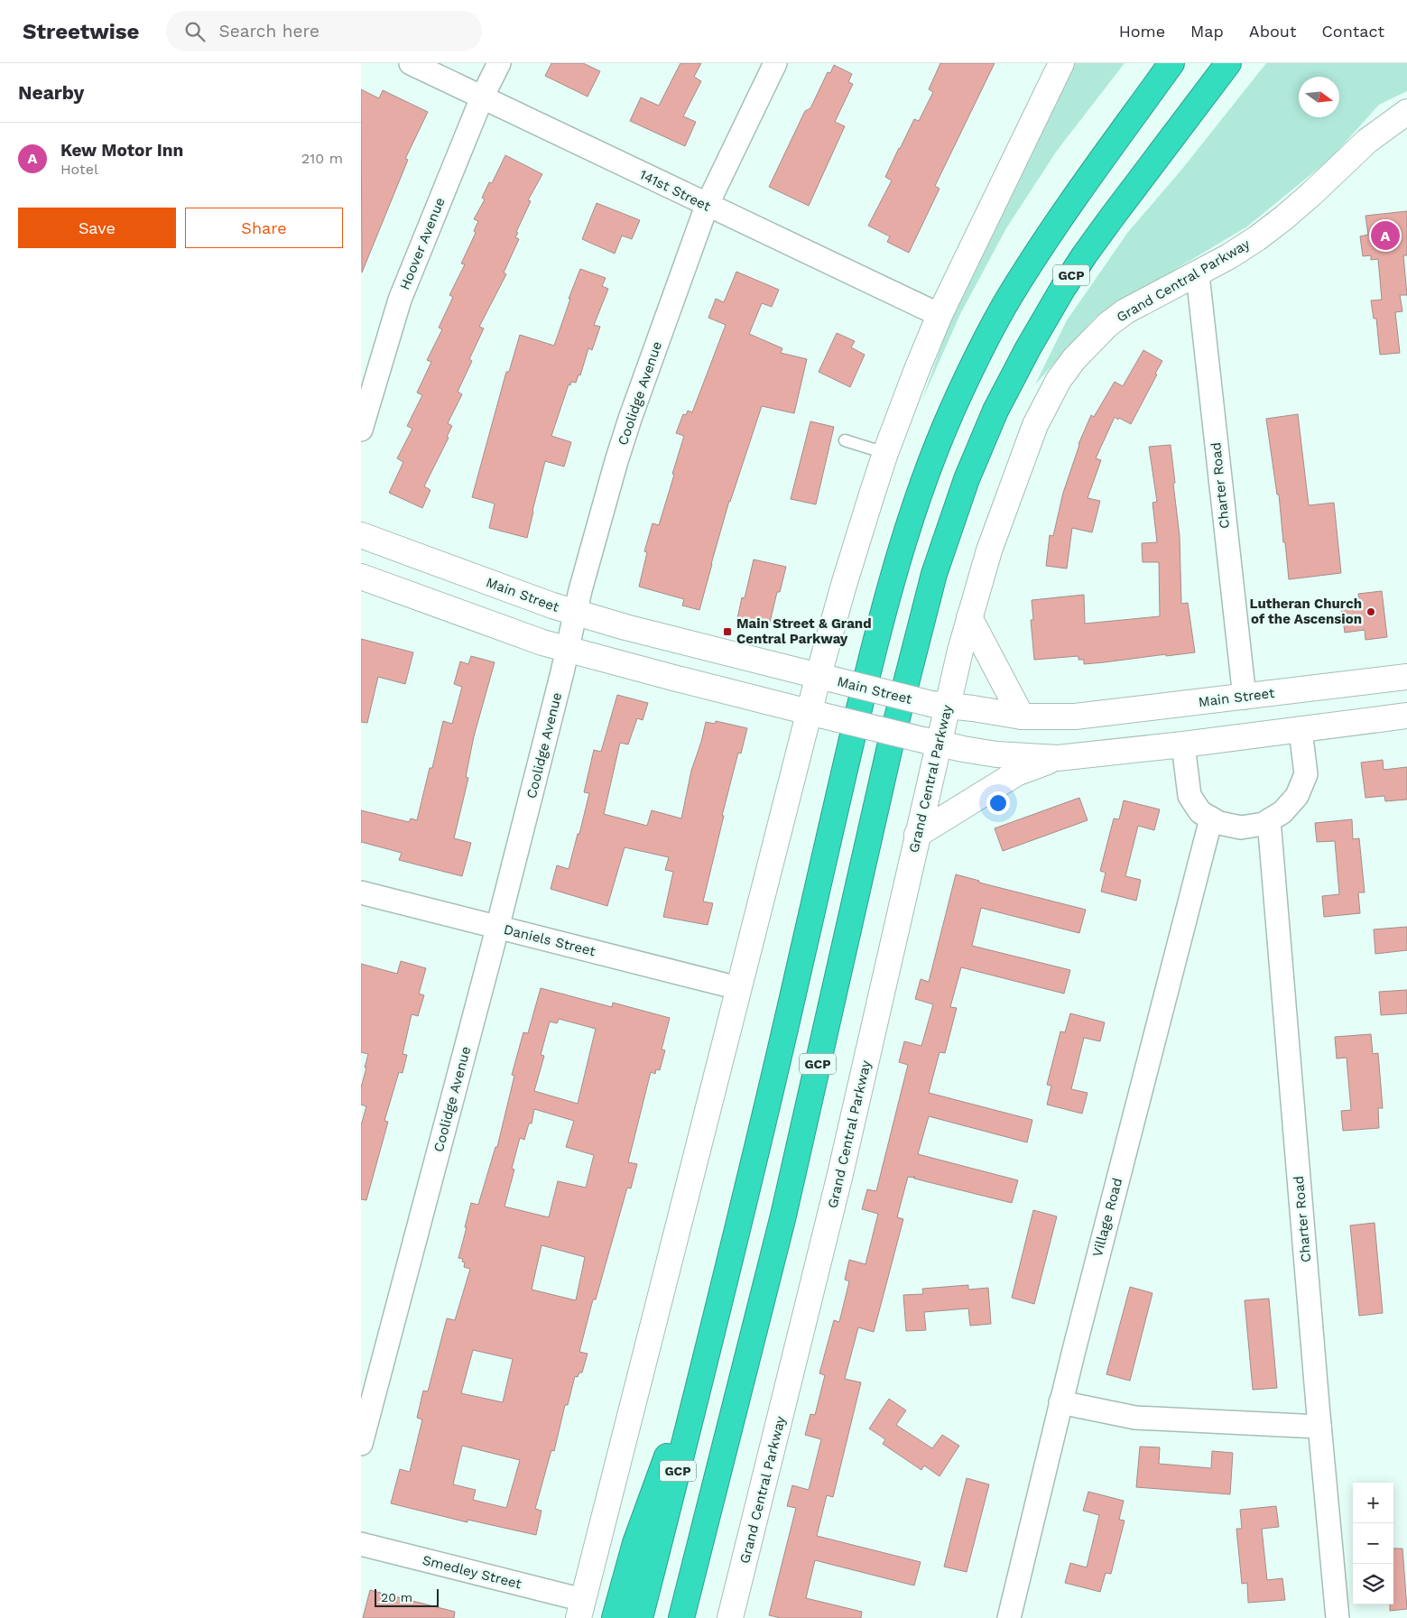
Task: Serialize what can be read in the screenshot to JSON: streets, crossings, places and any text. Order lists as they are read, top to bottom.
{
  "streets": {
    "highway": ["GCP"],
    "main road": ["Grand Central Parkway", "Main Street"],
    "street": [
      "141st Street",
      "Hoover Avenue",
      "Coolidge Avenue",
      "Charter Road",
      "Daniels Street",
      "Village Road",
      "Smedley Street"
    ]
  },
  "crossings": [
    ["141st Street", "Hoover Avenue"],
    ["141st Street", "Coolidge Avenue"],
    ["Grand Central Parkway", "Charter Road"],
    ["Grand Central Parkway", "Main Street"],
    ["Coolidge Avenue", "Main Street"],
    ["Coolidge Avenue", "Daniels Street"],
    ["Charter Road", "Main Street"]
  ],
  "places": {
    "other": ["Lutheran Church of the Ascension"],
    "transit": ["Main Street & Grand Central Parkway"]
  },
  "scale_bar": "20 m",
  "north": "right",
  "page": {
    "header": "Streetwise",
    "search": "Search here",
    "nav": [
      "Home",
      "Map",
      "About",
      "Contact"
    ],
    "heading": "Nearby",
    "list": [
      {
        "mark": "A",
        "name": "Kew Motor Inn",
        "note": "Hotel",
        "value": "210 m"
      }
    ],
    "buttons": ["Save", "Share"],
    "pins": "A",
    "map_buttons": ["+", "−"],
    "scale": "20 m"
  }
}
